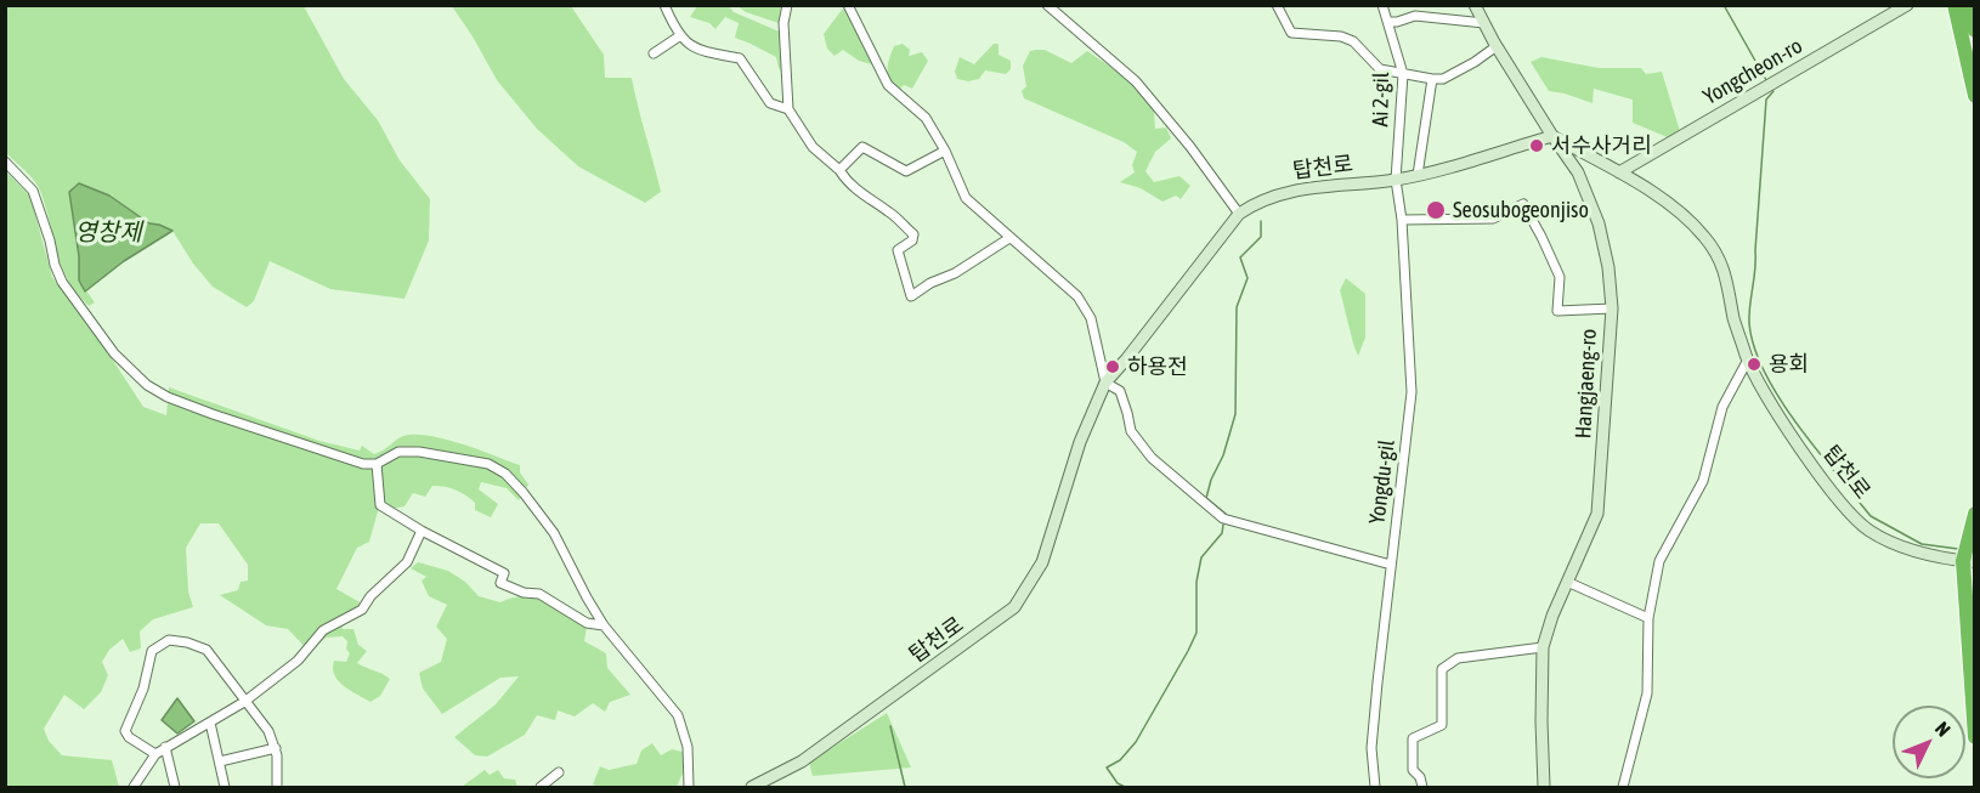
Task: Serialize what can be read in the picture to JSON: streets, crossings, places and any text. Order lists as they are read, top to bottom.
{
  "streets": {
    "main road": ["Yongcheon-ro", "탑천로", "Hangjaeng-ro"],
    "street": ["Ai 2-gil", "Yongdu-gil"]
  },
  "crossings": [
    ["Yongcheon-ro", "탑천로"],
    ["Ai 2-gil", "탑천로"],
    ["Ai 2-gil", "Yongdu-gil"],
    ["탑천로", "Hangjaeng-ro"],
    ["탑천로", "Yongdu-gil"]
  ],
  "water": ["영창제"],
  "places": [
    "서수사거리",
    "Seosubogeonjiso",
    "용회",
    "하용전"
  ],
  "north": "top right"
}
